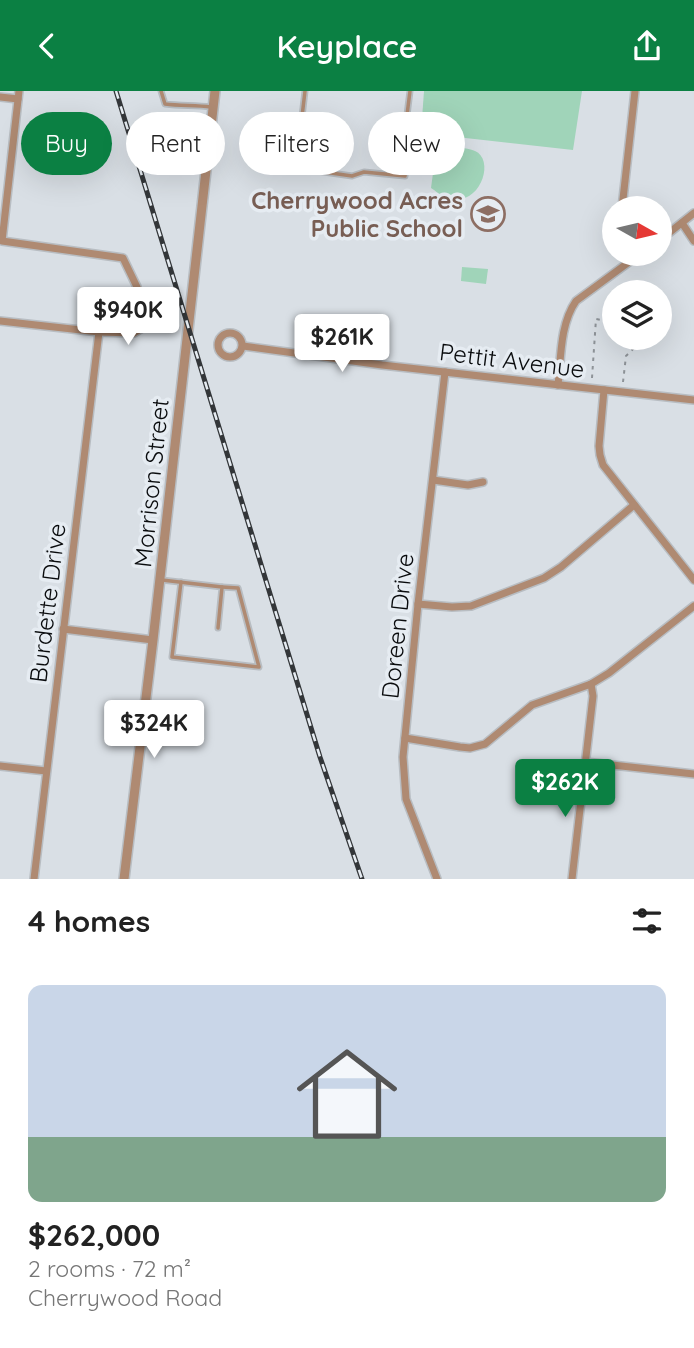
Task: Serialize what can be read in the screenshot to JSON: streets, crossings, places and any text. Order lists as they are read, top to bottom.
{
  "streets": {
    "street": [
      "Pettit Avenue",
      "Morrison Street",
      "Burdette Drive",
      "Doreen Drive"
    ]
  },
  "crossings": [
    ["Pettit Avenue", "Doreen Drive"]
  ],
  "places": {
    "school or university": ["Cherrywood Acres Public School"]
  },
  "north": "right",
  "page": {
    "header": "Keyplace",
    "chip": [
      "Buy",
      "Rent",
      "Filters",
      "New"
    ],
    "price": [
      "$940K",
      "$261K",
      "$324K",
      "$262K"
    ],
    "heading": "4 homes",
    "list": [
      {
        "name": "$262,000",
        "note": "2 rooms · 72 m² · Cherrywood Road"
      }
    ]
  }
}
